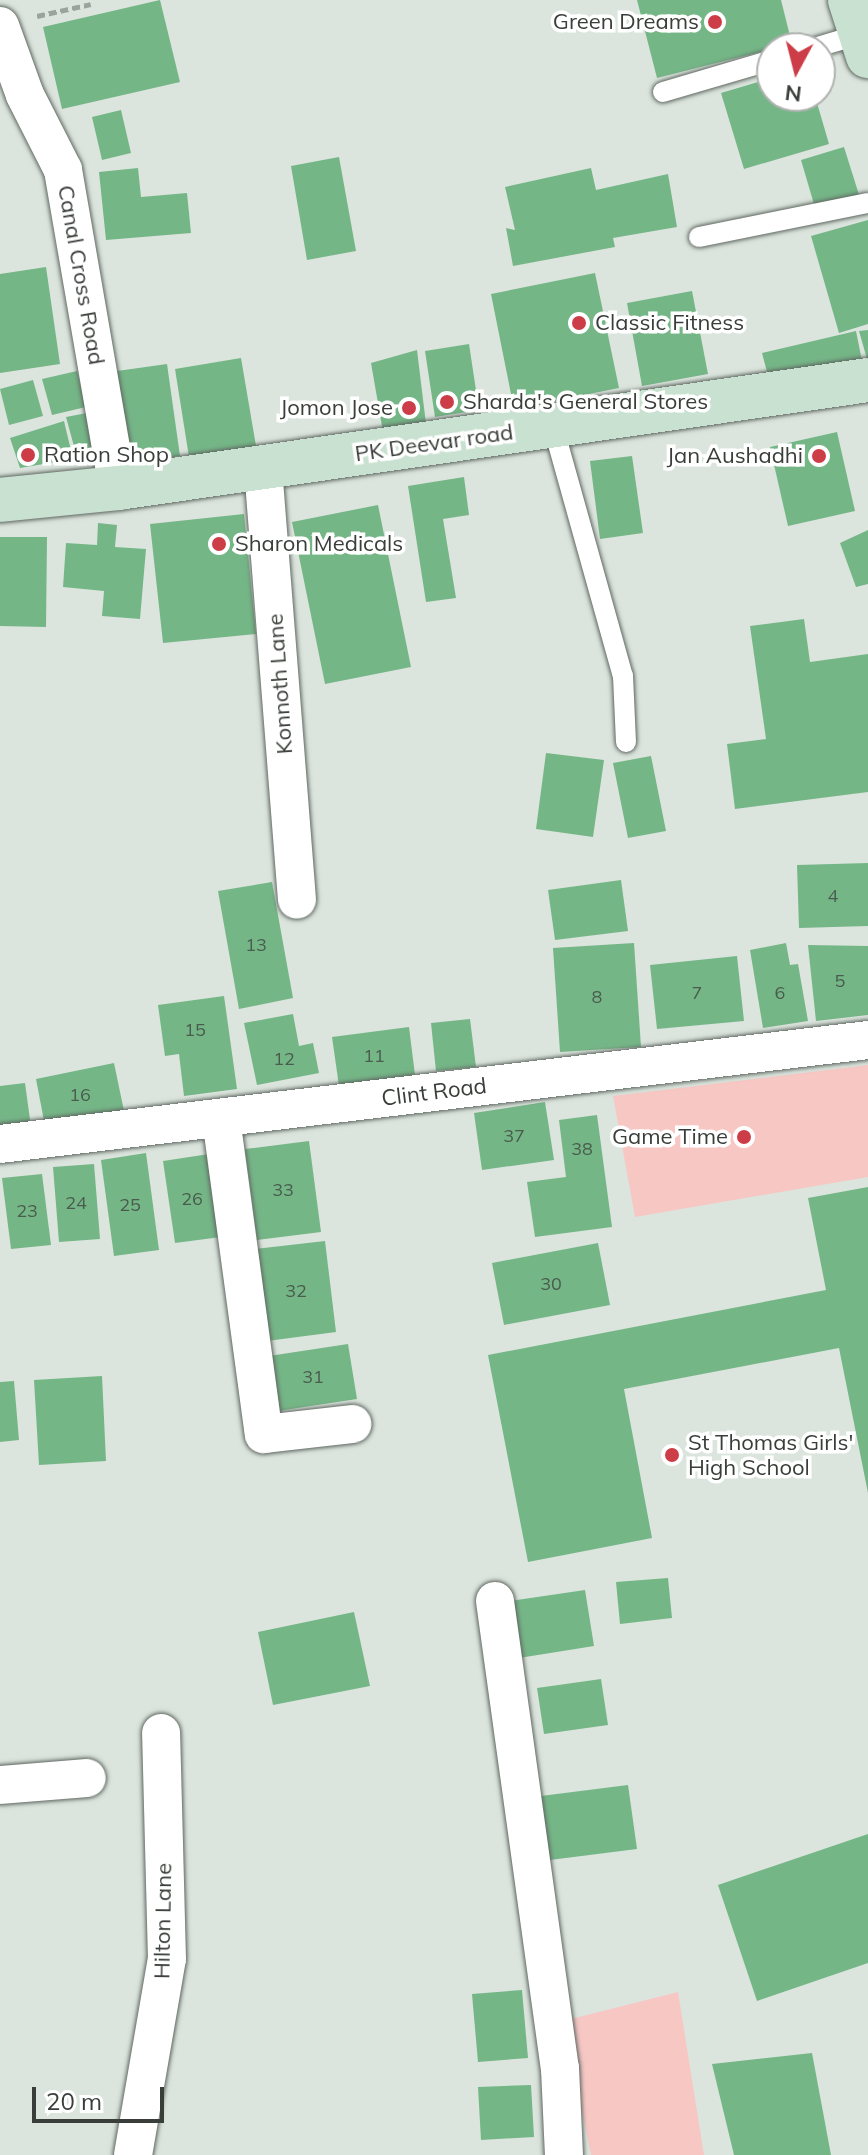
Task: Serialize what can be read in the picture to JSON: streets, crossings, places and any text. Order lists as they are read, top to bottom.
{
  "streets": {
    "street": [
      "Canal Cross Road",
      "PK Deevar road",
      "Konnoth Lane",
      "Clint Road",
      "Hilton Lane"
    ]
  },
  "crossings": [
    ["Canal Cross Road", "PK Deevar road"],
    ["PK Deevar road", "Konnoth Lane"]
  ],
  "places": [
    "Green Dreams",
    "Classic Fitness",
    "Sharda's General Stores",
    "Jomon Jose",
    "Ration Shop",
    "Jan Aushadhi",
    "Sharon Medicals",
    "Game Time",
    "St Thomas Girls' High School"
  ],
  "house_numbers": [
    "4",
    "13",
    "5",
    "7",
    "6",
    "8",
    "15",
    "11",
    "12",
    "16",
    "37",
    "38",
    "33",
    "26",
    "24",
    "25",
    "23",
    "30",
    "32",
    "31"
  ],
  "scale_bar": "20 m",
  "north": "bottom"
}
